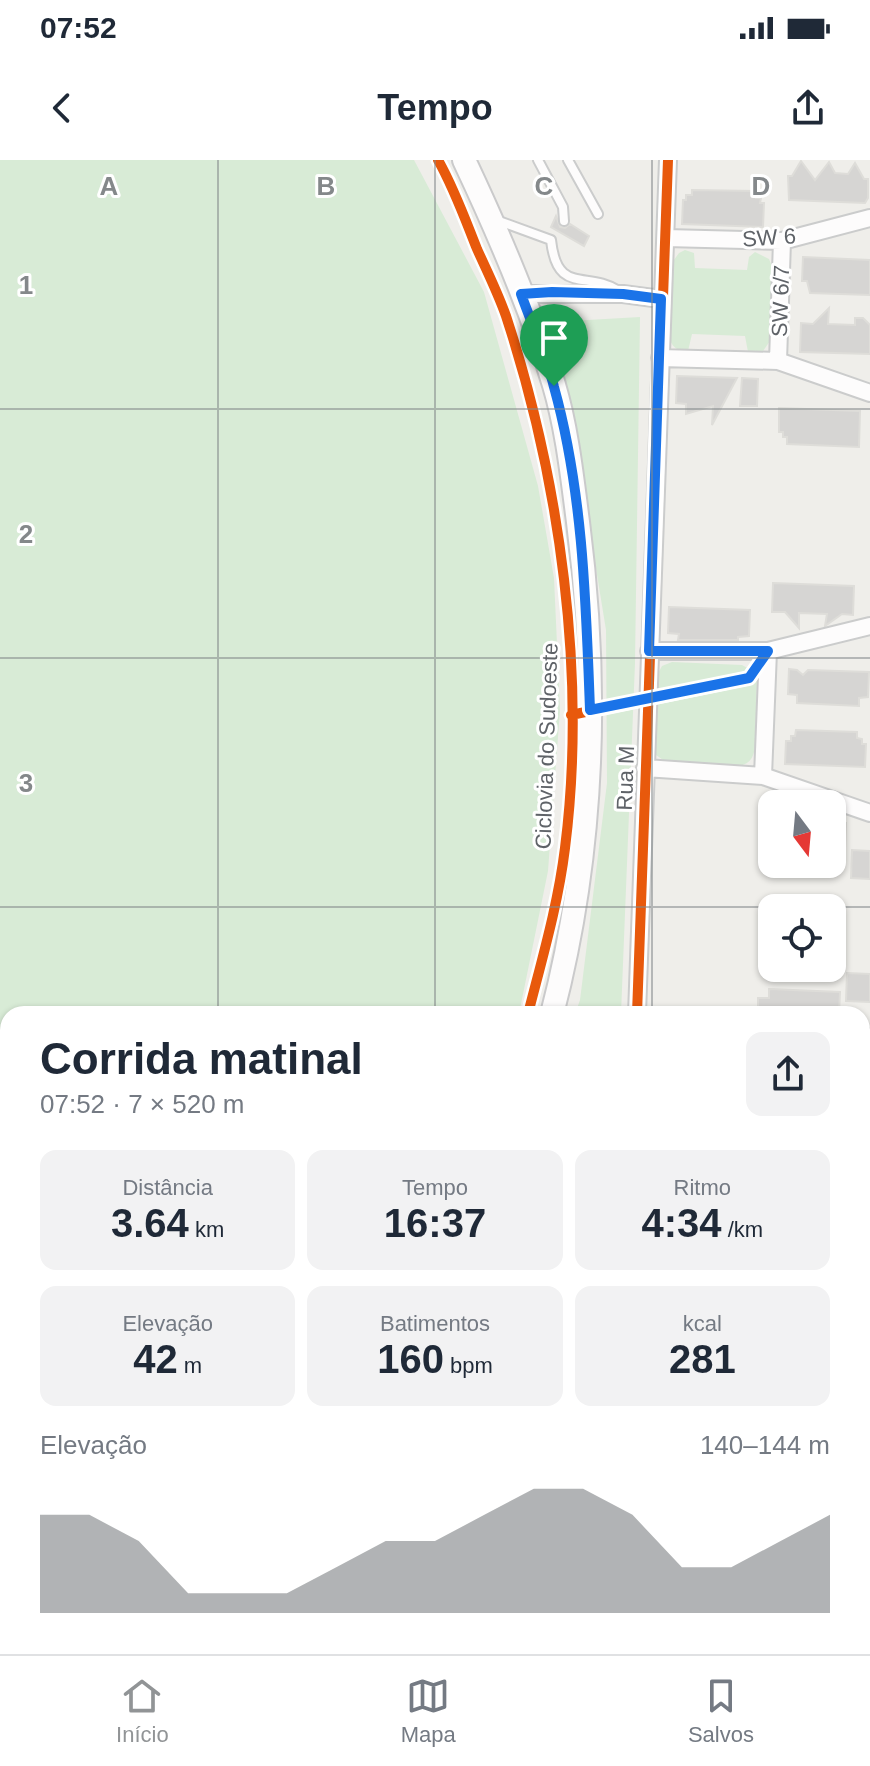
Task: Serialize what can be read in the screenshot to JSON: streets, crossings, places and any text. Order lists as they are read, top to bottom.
{
  "streets": {
    "street": ["SW 6", "SW 6/7", "Rua M"],
    "cycle path": ["Ciclovia do Sudoeste"]
  },
  "crossings": [
    ["SW 6", "SW 6/7"],
    ["SW 6", "Rua M"]
  ],
  "north": "bottom",
  "page": {
    "status": "07:52",
    "header": "Tempo",
    "heading": ["Corrida matinal", "07:52 · 7 × 520 m"],
    "stats": [
      ["Distância", "3.64 km"],
      ["Tempo", "16:37"],
      ["Ritmo", "4:34 /km"],
      ["Elevação", "42 m"],
      ["Batimentos", "160 bpm"],
      ["kcal", "281"]
    ],
    "chart": ["Elevação", "140–144 m"],
    "tabs": ["Início", "Mapa", "Salvos"]
  },
  "grid": {
    "columns": [
      "A",
      "B",
      "C",
      "D"
    ],
    "rows": ["1", "2", "3"]
  }
}
